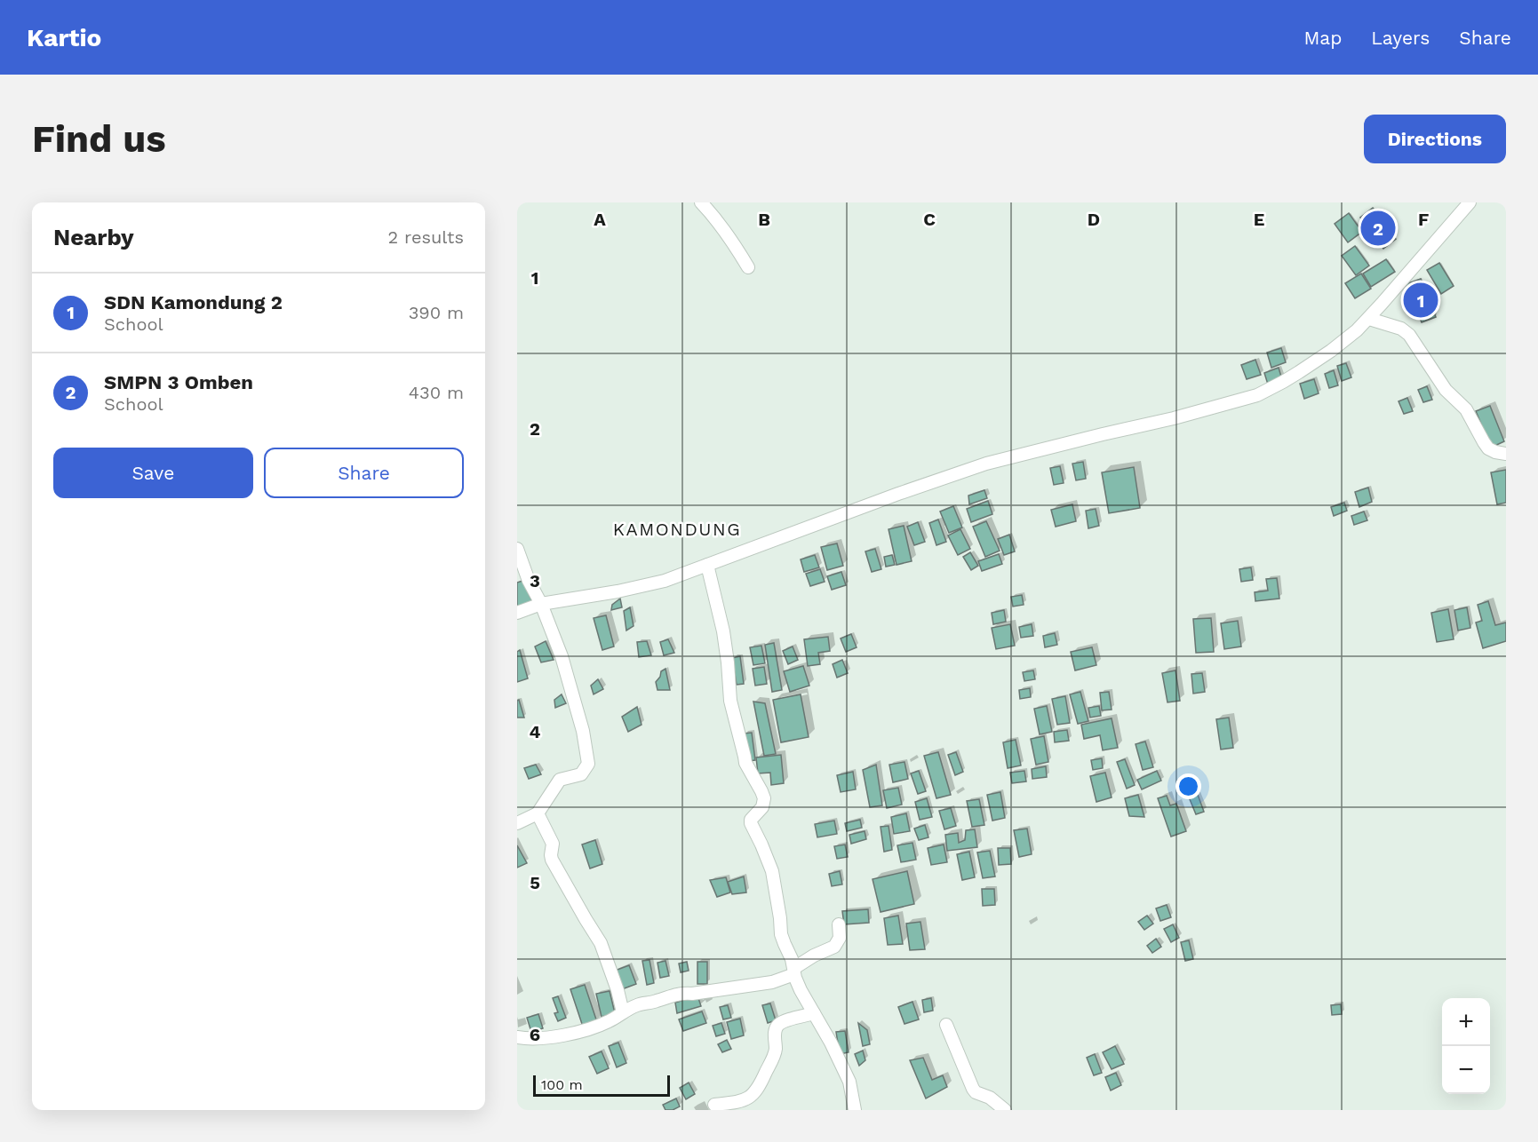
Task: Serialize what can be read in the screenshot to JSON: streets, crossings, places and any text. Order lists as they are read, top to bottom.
{
  "districts": ["KAMONDUNG"],
  "scale_bar": "100 m",
  "page": {
    "header": "Kartio",
    "nav": ["Map", "Layers", "Share"],
    "buttons": [
      "Directions",
      ["Save", "Share"]
    ],
    "title": "Find us",
    "heading": ["Nearby", "2 results"],
    "pins": ["2", "1"],
    "list": [
      {
        "mark": "1",
        "name": "SDN Kamondung 2",
        "note": "School",
        "value": "390 m"
      },
      {
        "mark": "2",
        "name": "SMPN 3 Omben",
        "note": "School",
        "value": "430 m"
      }
    ],
    "map_buttons": ["+", "−"],
    "scale": "100 m"
  },
  "grid": {
    "columns": [
      "A",
      "B",
      "C",
      "D",
      "E",
      "F"
    ],
    "rows": [
      "1",
      "2",
      "3",
      "4",
      "5",
      "6"
    ]
  }
}
